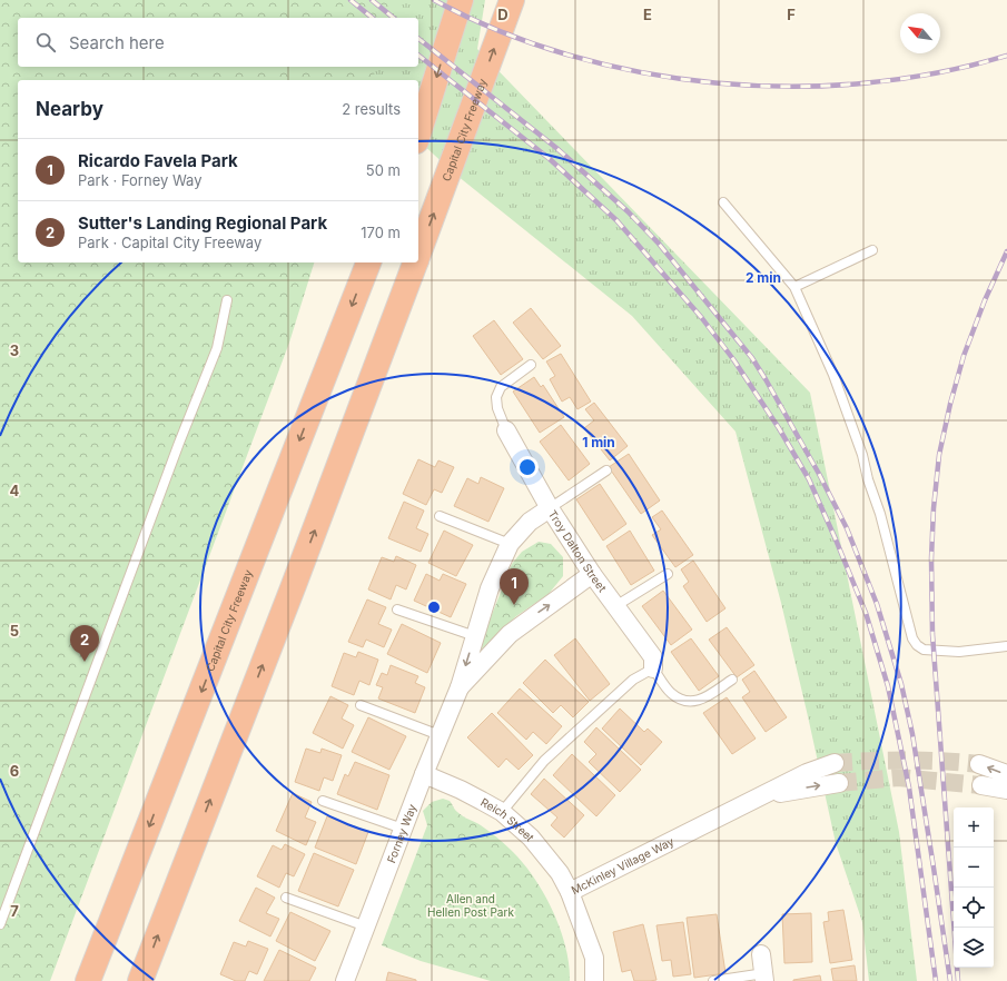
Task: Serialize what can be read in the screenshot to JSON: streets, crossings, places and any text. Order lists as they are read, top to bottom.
{
  "streets": {
    "highway": ["Capital City Freeway"],
    "street": [
      "Troy Dalton Street",
      "Reich Street",
      "Forney Way",
      "McKinley Village Way"
    ]
  },
  "crossings": [
    ["Troy Dalton Street", "Forney Way"],
    ["Reich Street", "Forney Way"],
    ["Reich Street", "McKinley Village Way"]
  ],
  "parks": ["Allen and Hellen Post Park"],
  "north": "top left",
  "page": {
    "search": "Search here",
    "heading": ["Nearby", "2 results"],
    "list": [
      {
        "mark": "1",
        "name": "Ricardo Favela Park",
        "note": "Park · Forney Way",
        "value": "50 m"
      },
      {
        "mark": "2",
        "name": "Sutter's Landing Regional Park",
        "note": "Park · Capital City Freeway",
        "value": "170 m"
      }
    ],
    "pins": ["1", "2"],
    "map_buttons": ["+", "−"]
  },
  "grid": {
    "columns": ["D", "E", "F"],
    "rows": [
      "3",
      "4",
      "5",
      "6",
      "7"
    ]
  },
  "rings": ["2 min", "1 min"]
}
